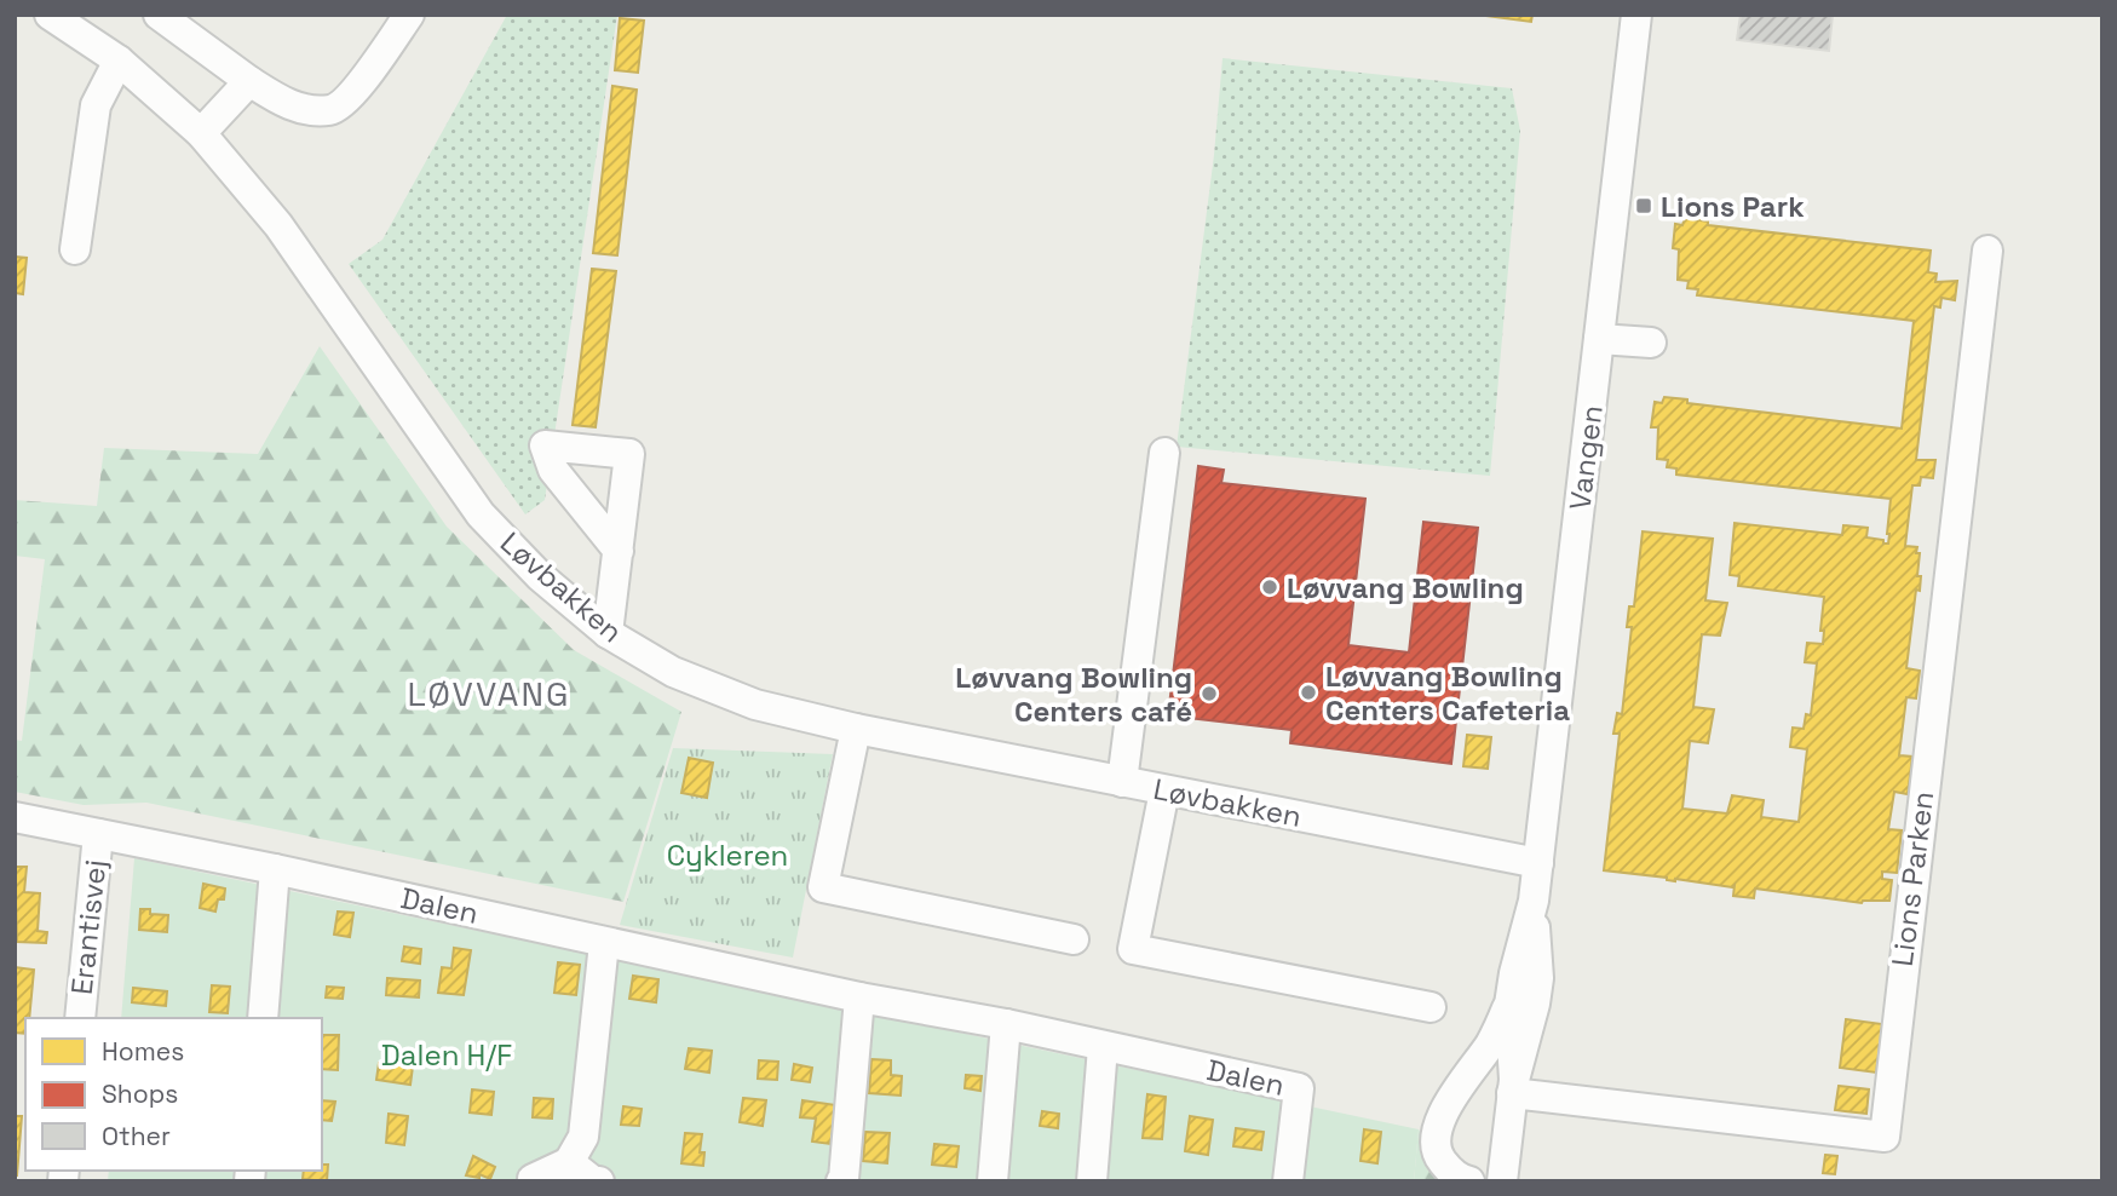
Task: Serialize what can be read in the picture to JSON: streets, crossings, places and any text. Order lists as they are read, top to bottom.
{
  "streets": {
    "street": [
      "Vangen",
      "Løvbakken",
      "Lions Parken",
      "Dalen",
      "Erantisvej"
    ]
  },
  "crossings": [
    ["Vangen", "Løvbakken"],
    ["Vangen", "Lions Parken"],
    ["Dalen", "Erantisvej"]
  ],
  "districts": ["LØVVANG"],
  "parks": ["Cykleren", "Dalen H/F"],
  "places": {
    "transit": ["Lions Park"],
    "other": ["Løvvang Bowling", "Løvvang Bowling Centers Cafeteria", "Løvvang Bowling Centers café"]
  },
  "legend": ["Homes", "Shops", "Other"]
}
